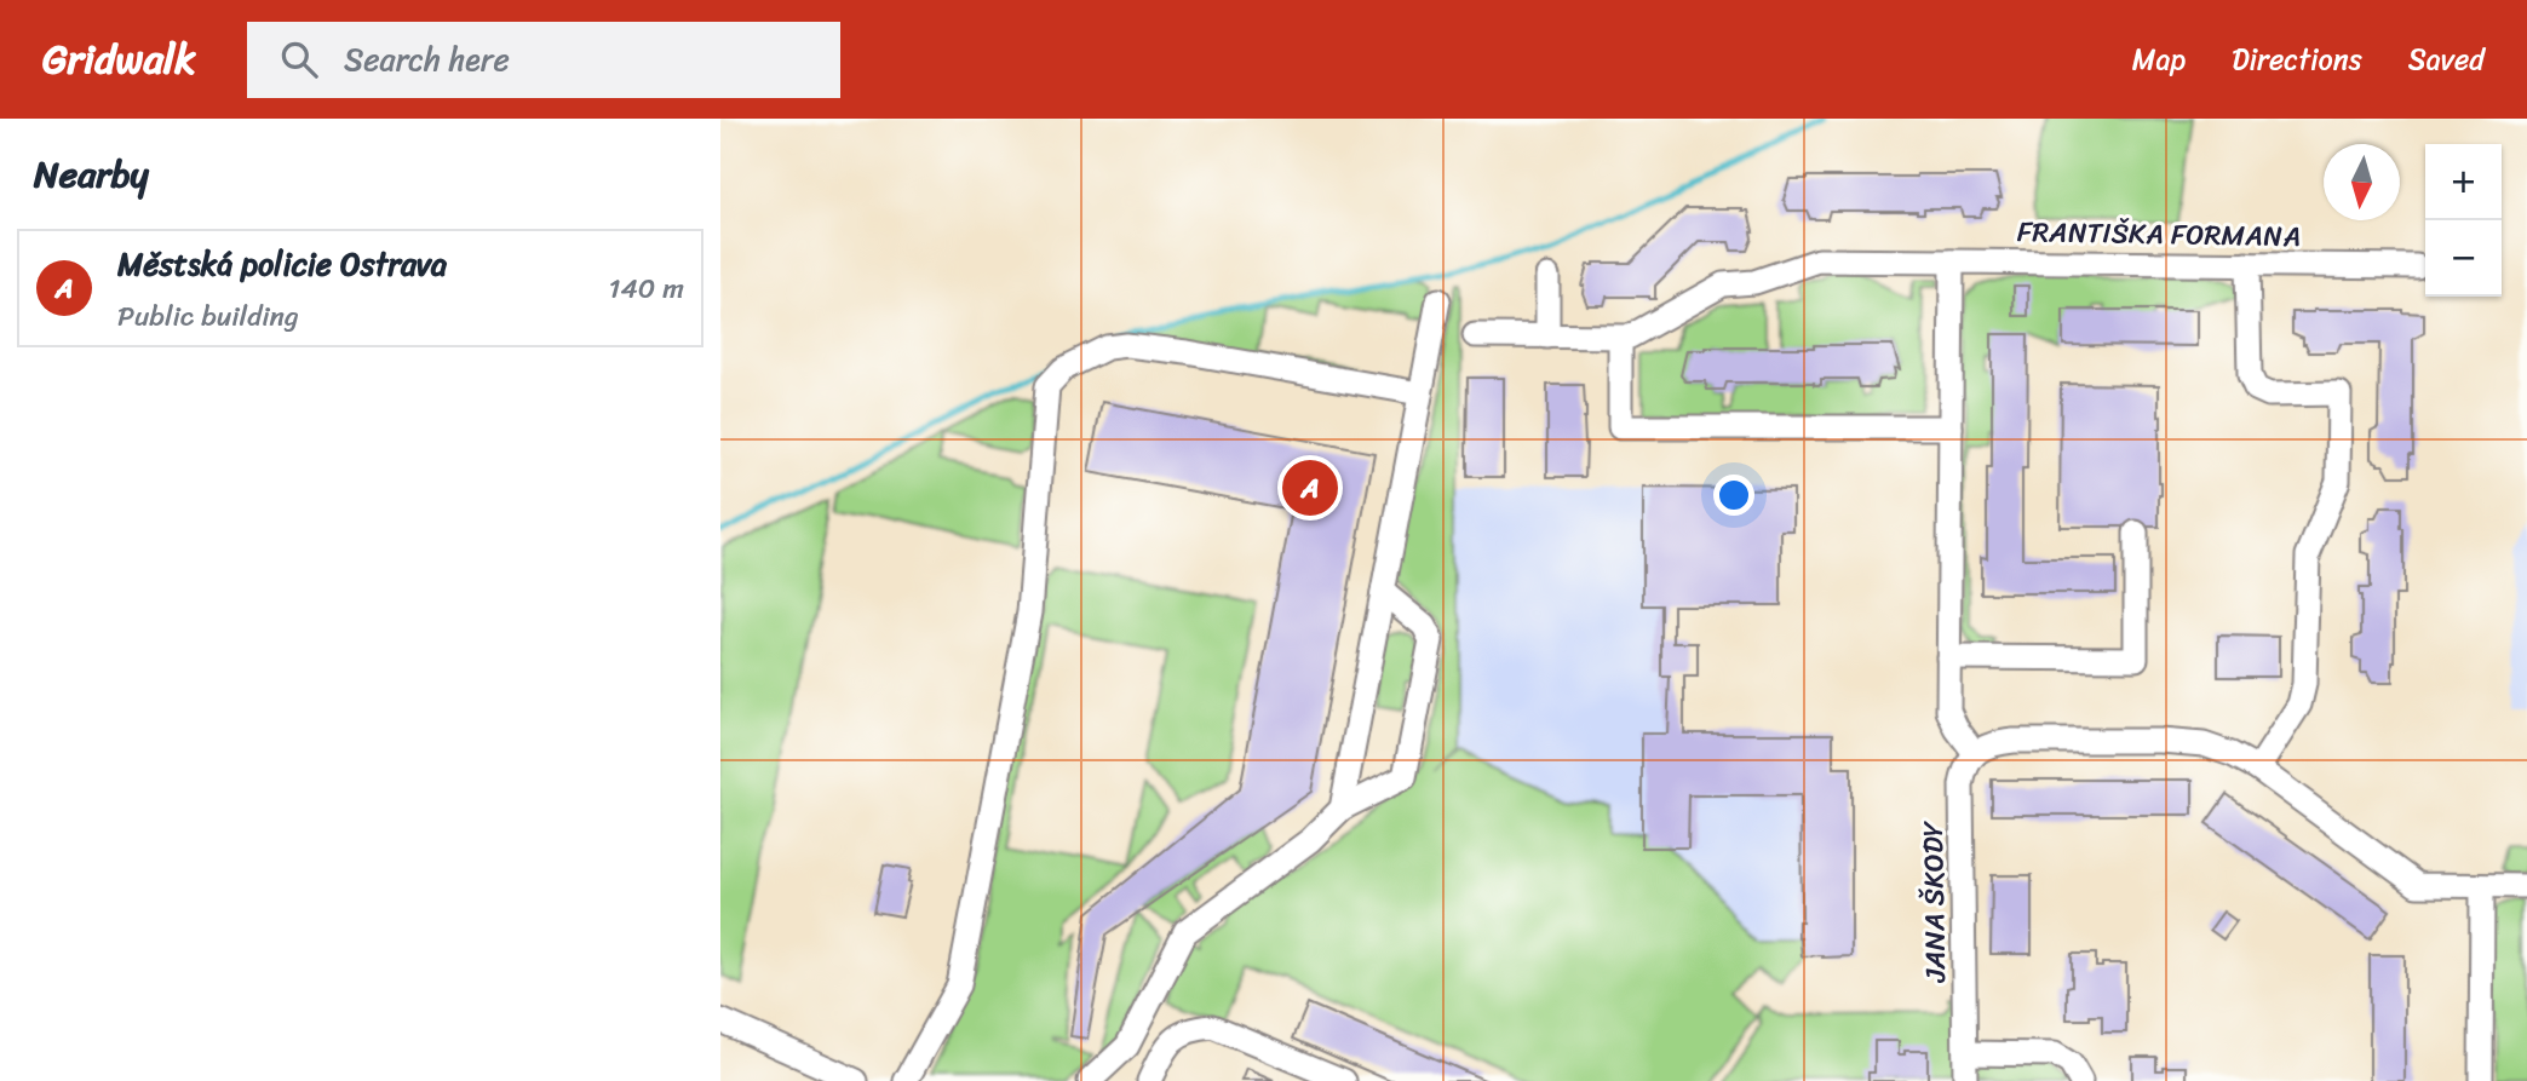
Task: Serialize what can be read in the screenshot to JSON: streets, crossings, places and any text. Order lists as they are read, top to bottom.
{
  "streets": {
    "street": ["FRANTIŠKA FORMANA", "JANA ŠKODY"]
  },
  "north": "bottom",
  "page": {
    "header": "Gridwalk",
    "search": "Search here",
    "nav": ["Map", "Directions", "Saved"],
    "heading": "Nearby",
    "map_buttons": ["+", "−"],
    "list": [
      {
        "mark": "A",
        "name": "Městská policie Ostrava",
        "note": "Public building",
        "value": "140 m"
      }
    ],
    "pins": "A"
  }
}
